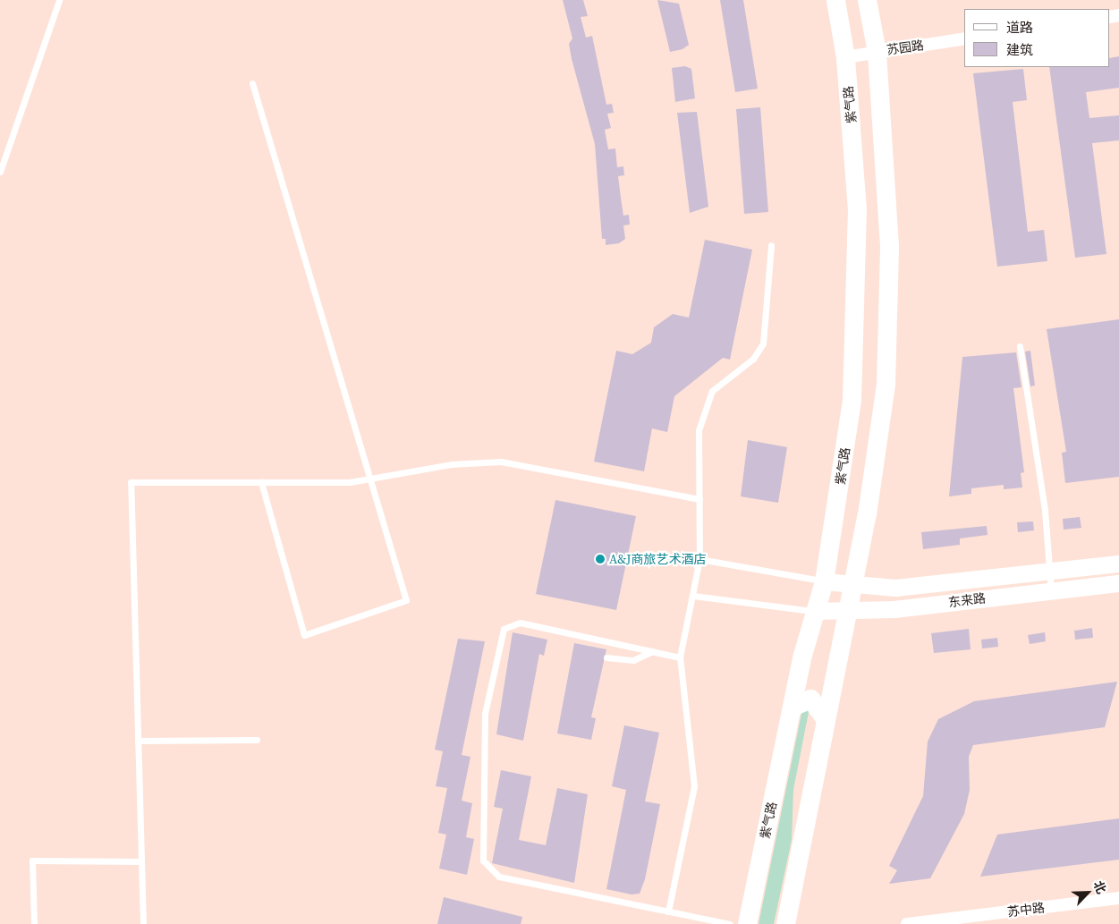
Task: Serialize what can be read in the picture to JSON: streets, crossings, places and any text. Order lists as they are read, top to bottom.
{
  "streets": {
    "main road": ["紫气路"],
    "street": ["苏园路", "东来路", "苏中路"]
  },
  "crossings": [
    ["苏园路", "紫气路"],
    ["紫气路", "东来路"]
  ],
  "places": ["A&J商旅艺术酒店"],
  "legend": ["道路", "建筑"],
  "north": "top right"
}
